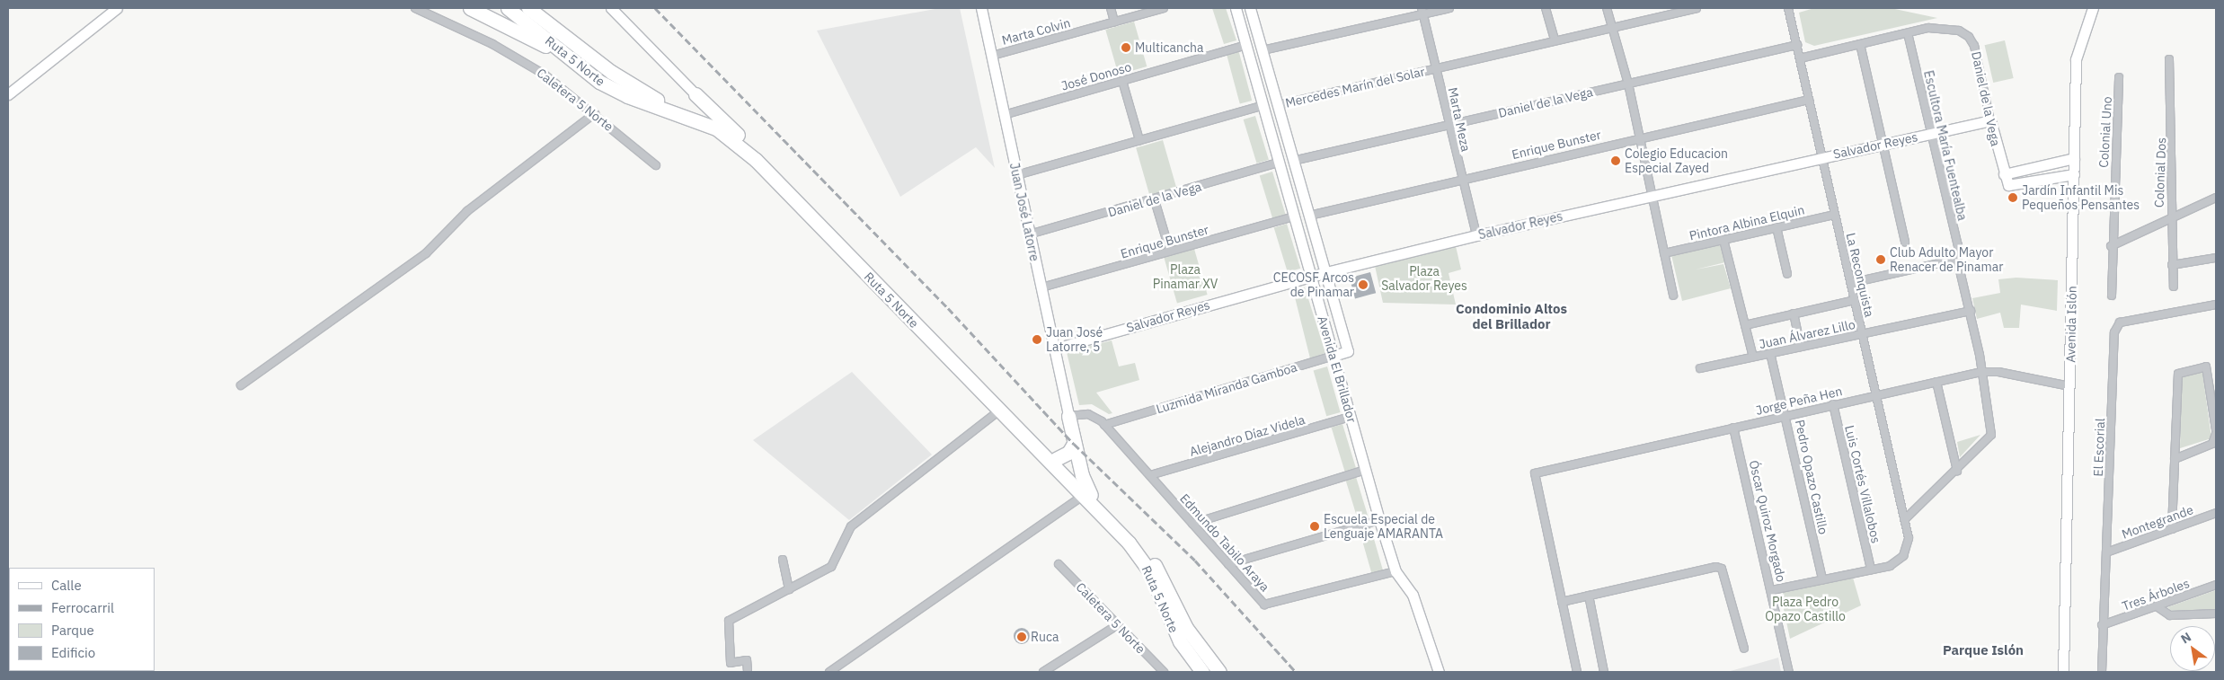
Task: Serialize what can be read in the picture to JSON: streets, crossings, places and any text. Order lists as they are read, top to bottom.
{
  "streets": {
    "highway": ["Ruta 5 Norte"],
    "street": [
      "Marta Colvin",
      "José Donoso",
      "Mercedes Marín del Solar",
      "Daniel de la Vega",
      "Caletera 5 Norte",
      "Marta Meza",
      "Colonial Uno",
      "Enrique Bunster",
      "Salvador Reyes",
      "Escultora María Fuentealba",
      "Colonial Dos",
      "Juan José Latorre",
      "Pintora Albina Elquin",
      "La Reconquista",
      "Avenida Islón",
      "Juan Álvarez Lillo",
      "Avenida El Brillador",
      "Luzmida Miranda Gamboa",
      "Jorge Peña Hen",
      "Alejandro Díaz Videla",
      "El Escorial",
      "Pedro Opazo Castillo",
      "Luis Cortés Villalobos",
      "Óscar Quiroz Morgado",
      "Montegrande",
      "Edmundo Tabilo Araya",
      "Tres Árboles"
    ]
  },
  "crossings": [
    ["Marta Colvin", "Juan José Latorre"],
    ["José Donoso", "Juan José Latorre"],
    ["José Donoso", "Avenida El Brillador"],
    ["Mercedes Marín del Solar", "Marta Meza"],
    ["Mercedes Marín del Solar", "Juan José Latorre"],
    ["Mercedes Marín del Solar", "Avenida El Brillador"],
    ["Daniel de la Vega", "Marta Meza"],
    ["Daniel de la Vega", "Salvador Reyes"],
    ["Daniel de la Vega", "Escultora María Fuentealba"],
    ["Daniel de la Vega", "Juan José Latorre"],
    ["Daniel de la Vega", "La Reconquista"],
    ["Daniel de la Vega", "Avenida El Brillador"],
    ["Marta Meza", "Enrique Bunster"],
    ["Marta Meza", "Salvador Reyes"],
    ["Enrique Bunster", "Juan José Latorre"],
    ["Enrique Bunster", "La Reconquista"],
    ["Enrique Bunster", "Avenida El Brillador"],
    ["Salvador Reyes", "Escultora María Fuentealba"],
    ["Salvador Reyes", "Juan José Latorre"],
    ["Salvador Reyes", "La Reconquista"],
    ["Salvador Reyes", "Avenida El Brillador"],
    ["Escultora María Fuentealba", "Juan Álvarez Lillo"],
    ["Escultora María Fuentealba", "Jorge Peña Hen"],
    ["Juan José Latorre", "Edmundo Tabilo Araya"],
    ["Pintora Albina Elquin", "La Reconquista"],
    ["La Reconquista", "Juan Álvarez Lillo"],
    ["La Reconquista", "Jorge Peña Hen"],
    ["La Reconquista", "Luis Cortés Villalobos"],
    ["Avenida Islón", "Jorge Peña Hen"],
    ["Juan Álvarez Lillo", "Pedro Opazo Castillo"],
    ["Avenida El Brillador", "Luzmida Miranda Gamboa"],
    ["Avenida El Brillador", "Alejandro Díaz Videla"],
    ["Avenida El Brillador", "Edmundo Tabilo Araya"],
    ["Luzmida Miranda Gamboa", "Edmundo Tabilo Araya"],
    ["Jorge Peña Hen", "Pedro Opazo Castillo"],
    ["Jorge Peña Hen", "Luis Cortés Villalobos"],
    ["Jorge Peña Hen", "Óscar Quiroz Morgado"],
    ["Alejandro Díaz Videla", "Edmundo Tabilo Araya"],
    ["El Escorial", "Montegrande"],
    ["El Escorial", "Tres Árboles"]
  ],
  "districts": ["Condominio Altos del Brillador", "Parque Islón"],
  "parks": ["Plaza Pinamar XV", "Plaza Salvador Reyes", "Plaza Pedro Opazo Castillo"],
  "places": [
    "Multicancha",
    "Colegio Educacion Especial Zayed",
    "Jardín Infantil Mis Pequeños Pensantes",
    "Club Adulto Mayor Renacer de Pinamar",
    "CECOSF Arcos de Pinamar",
    "Juan José Latorre, 5",
    "Escuela Especial de Lenguaje AMARANTA",
    "Ruca"
  ],
  "legend": [
    "Calle",
    "Ferrocarril",
    "Parque",
    "Edificio"
  ],
  "north": "top left"
}
